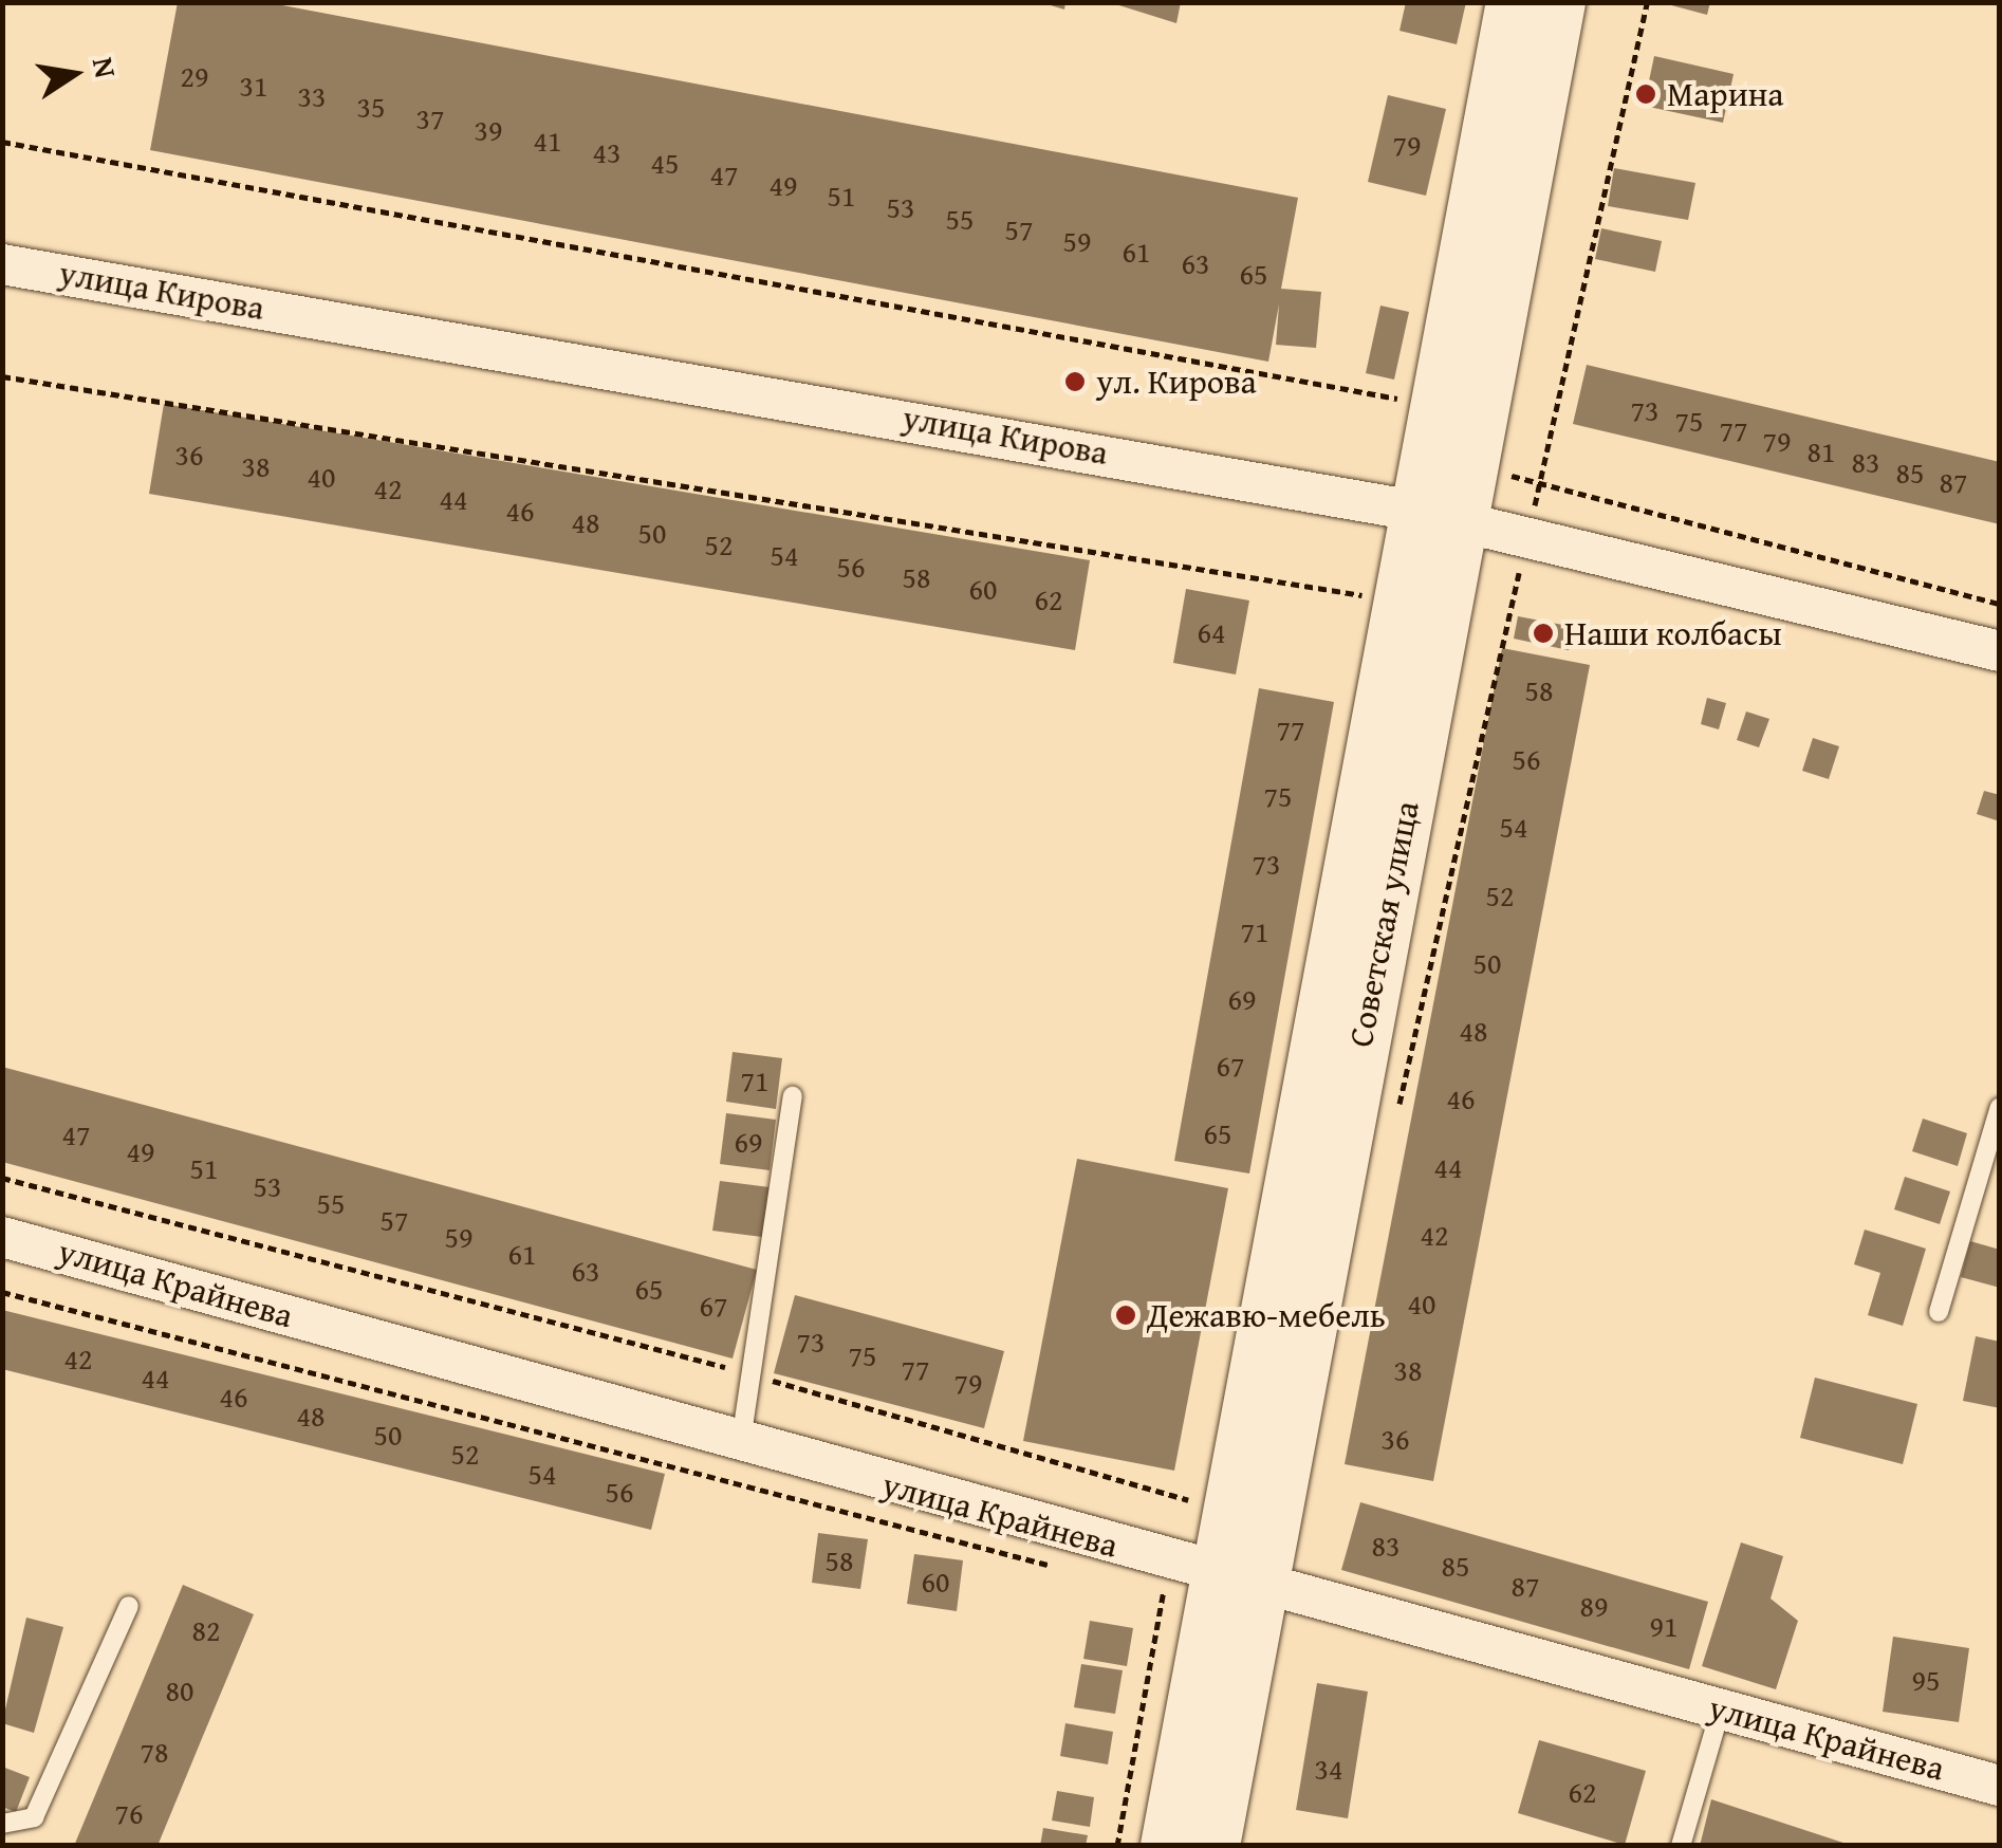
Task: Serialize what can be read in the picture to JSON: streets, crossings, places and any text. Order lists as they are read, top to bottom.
{
  "streets": {
    "street": ["улица Кирова", "Советская улица", "улица Крайнева"]
  },
  "crossings": [
    ["улица Кирова", "Советская улица"],
    ["Советская улица", "улица Крайнева"]
  ],
  "places": [
    "Марина",
    "ул. Кирова",
    "Наши колбасы",
    "Дежавю-мебель"
  ],
  "house_numbers": [
    "29",
    "31",
    "33",
    "35",
    "37",
    "39",
    "41",
    "79",
    "43",
    "45",
    "47",
    "49",
    "51",
    "53",
    "55",
    "57",
    "59",
    "61",
    "63",
    "65",
    "73",
    "75",
    "77",
    "79",
    "81",
    "36",
    "83",
    "38",
    "85",
    "40",
    "87",
    "42",
    "44",
    "46",
    "48",
    "50",
    "52",
    "54",
    "56",
    "58",
    "60",
    "62",
    "64",
    "58",
    "77",
    "56",
    "75",
    "54",
    "73",
    "52",
    "71",
    "50",
    "69",
    "48",
    "67",
    "71",
    "46",
    "65",
    "47",
    "69",
    "49",
    "44",
    "51",
    "53",
    "55",
    "57",
    "42",
    "59",
    "61",
    "63",
    "65",
    "40",
    "67",
    "73",
    "75",
    "42",
    "77",
    "38",
    "44",
    "79",
    "46",
    "48",
    "50",
    "36",
    "52",
    "54",
    "56",
    "83",
    "58",
    "85",
    "60",
    "87",
    "89",
    "91",
    "82",
    "95",
    "80",
    "78",
    "34",
    "62",
    "76"
  ],
  "north": "right"
}
